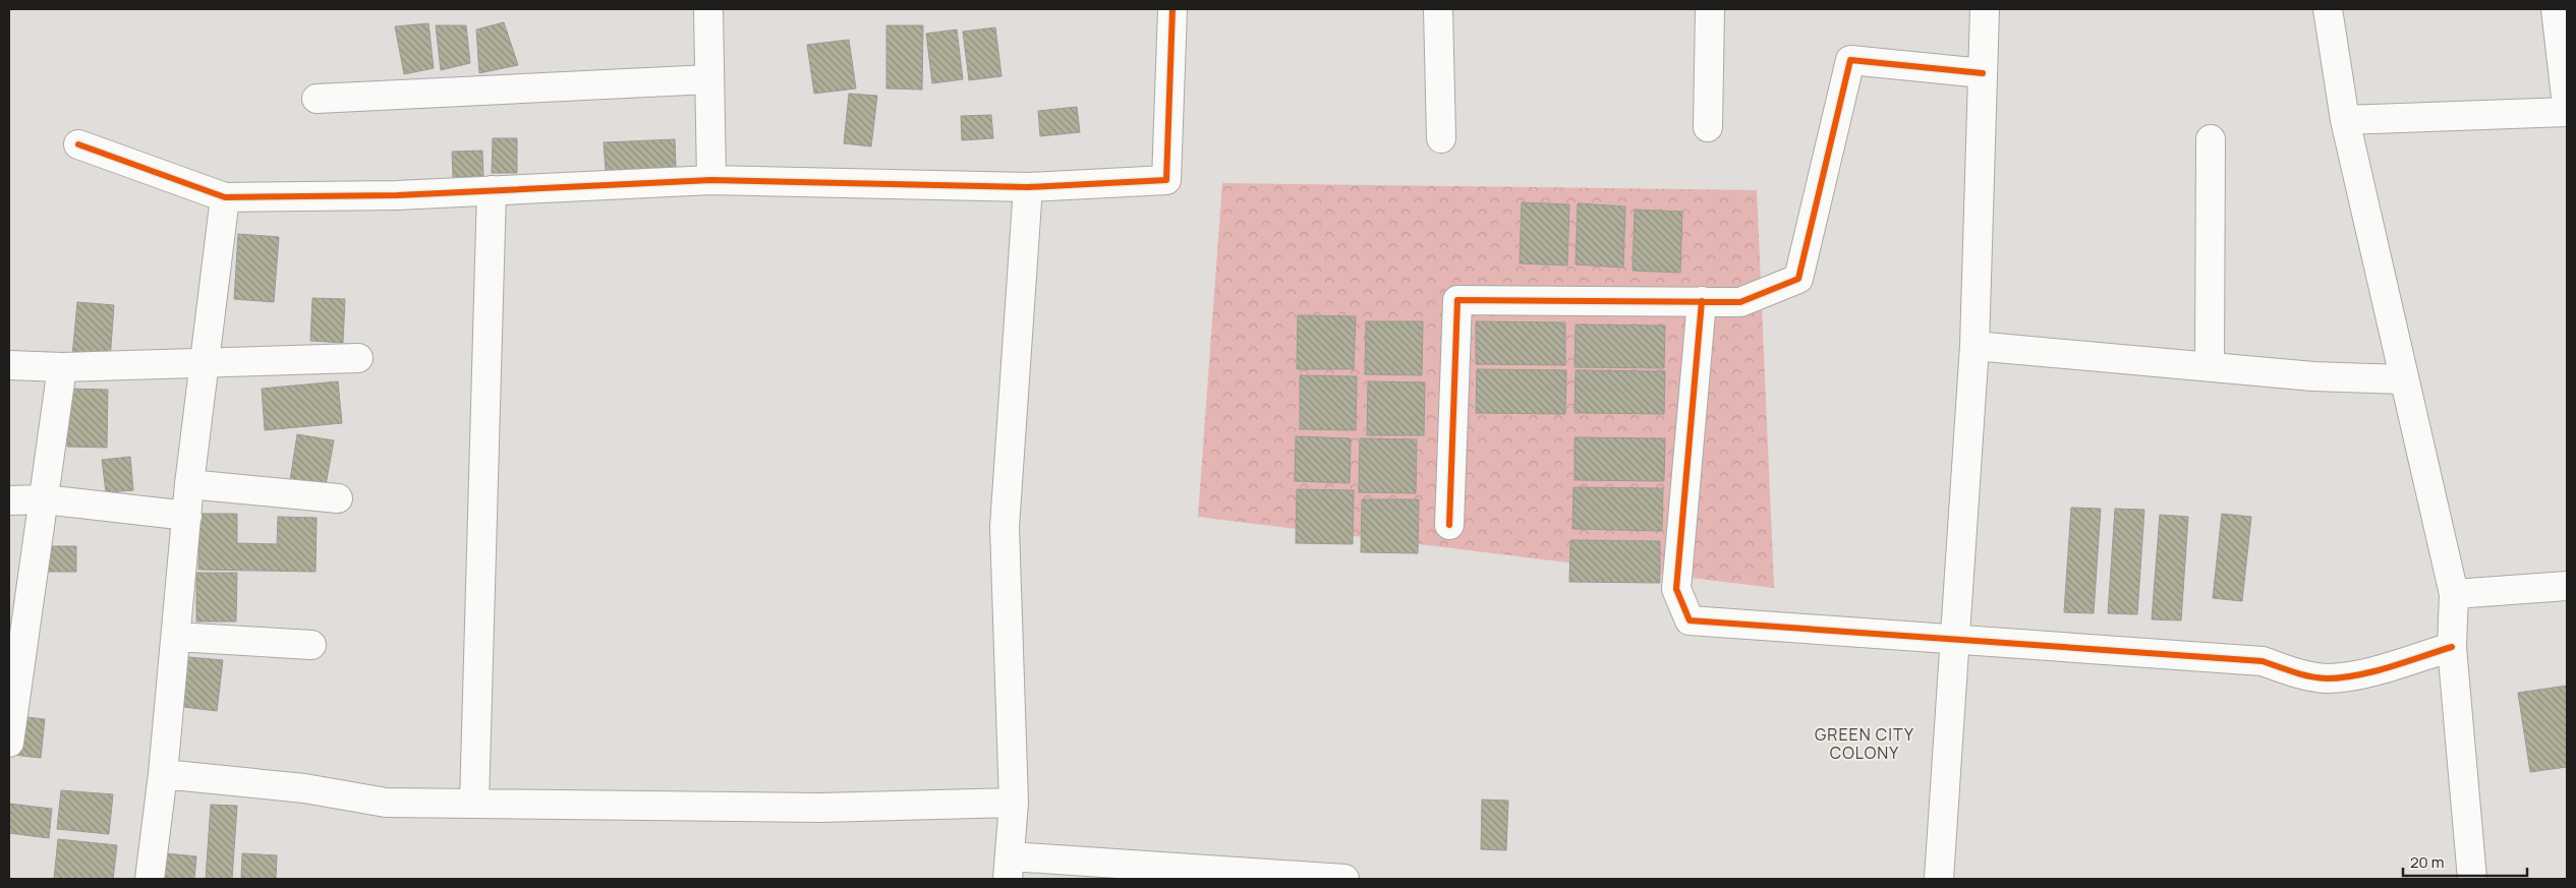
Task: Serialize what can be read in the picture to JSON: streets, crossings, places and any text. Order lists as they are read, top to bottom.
{
  "districts": ["GREEN CITY COLONY"],
  "scale_bar": "20 m"
}
